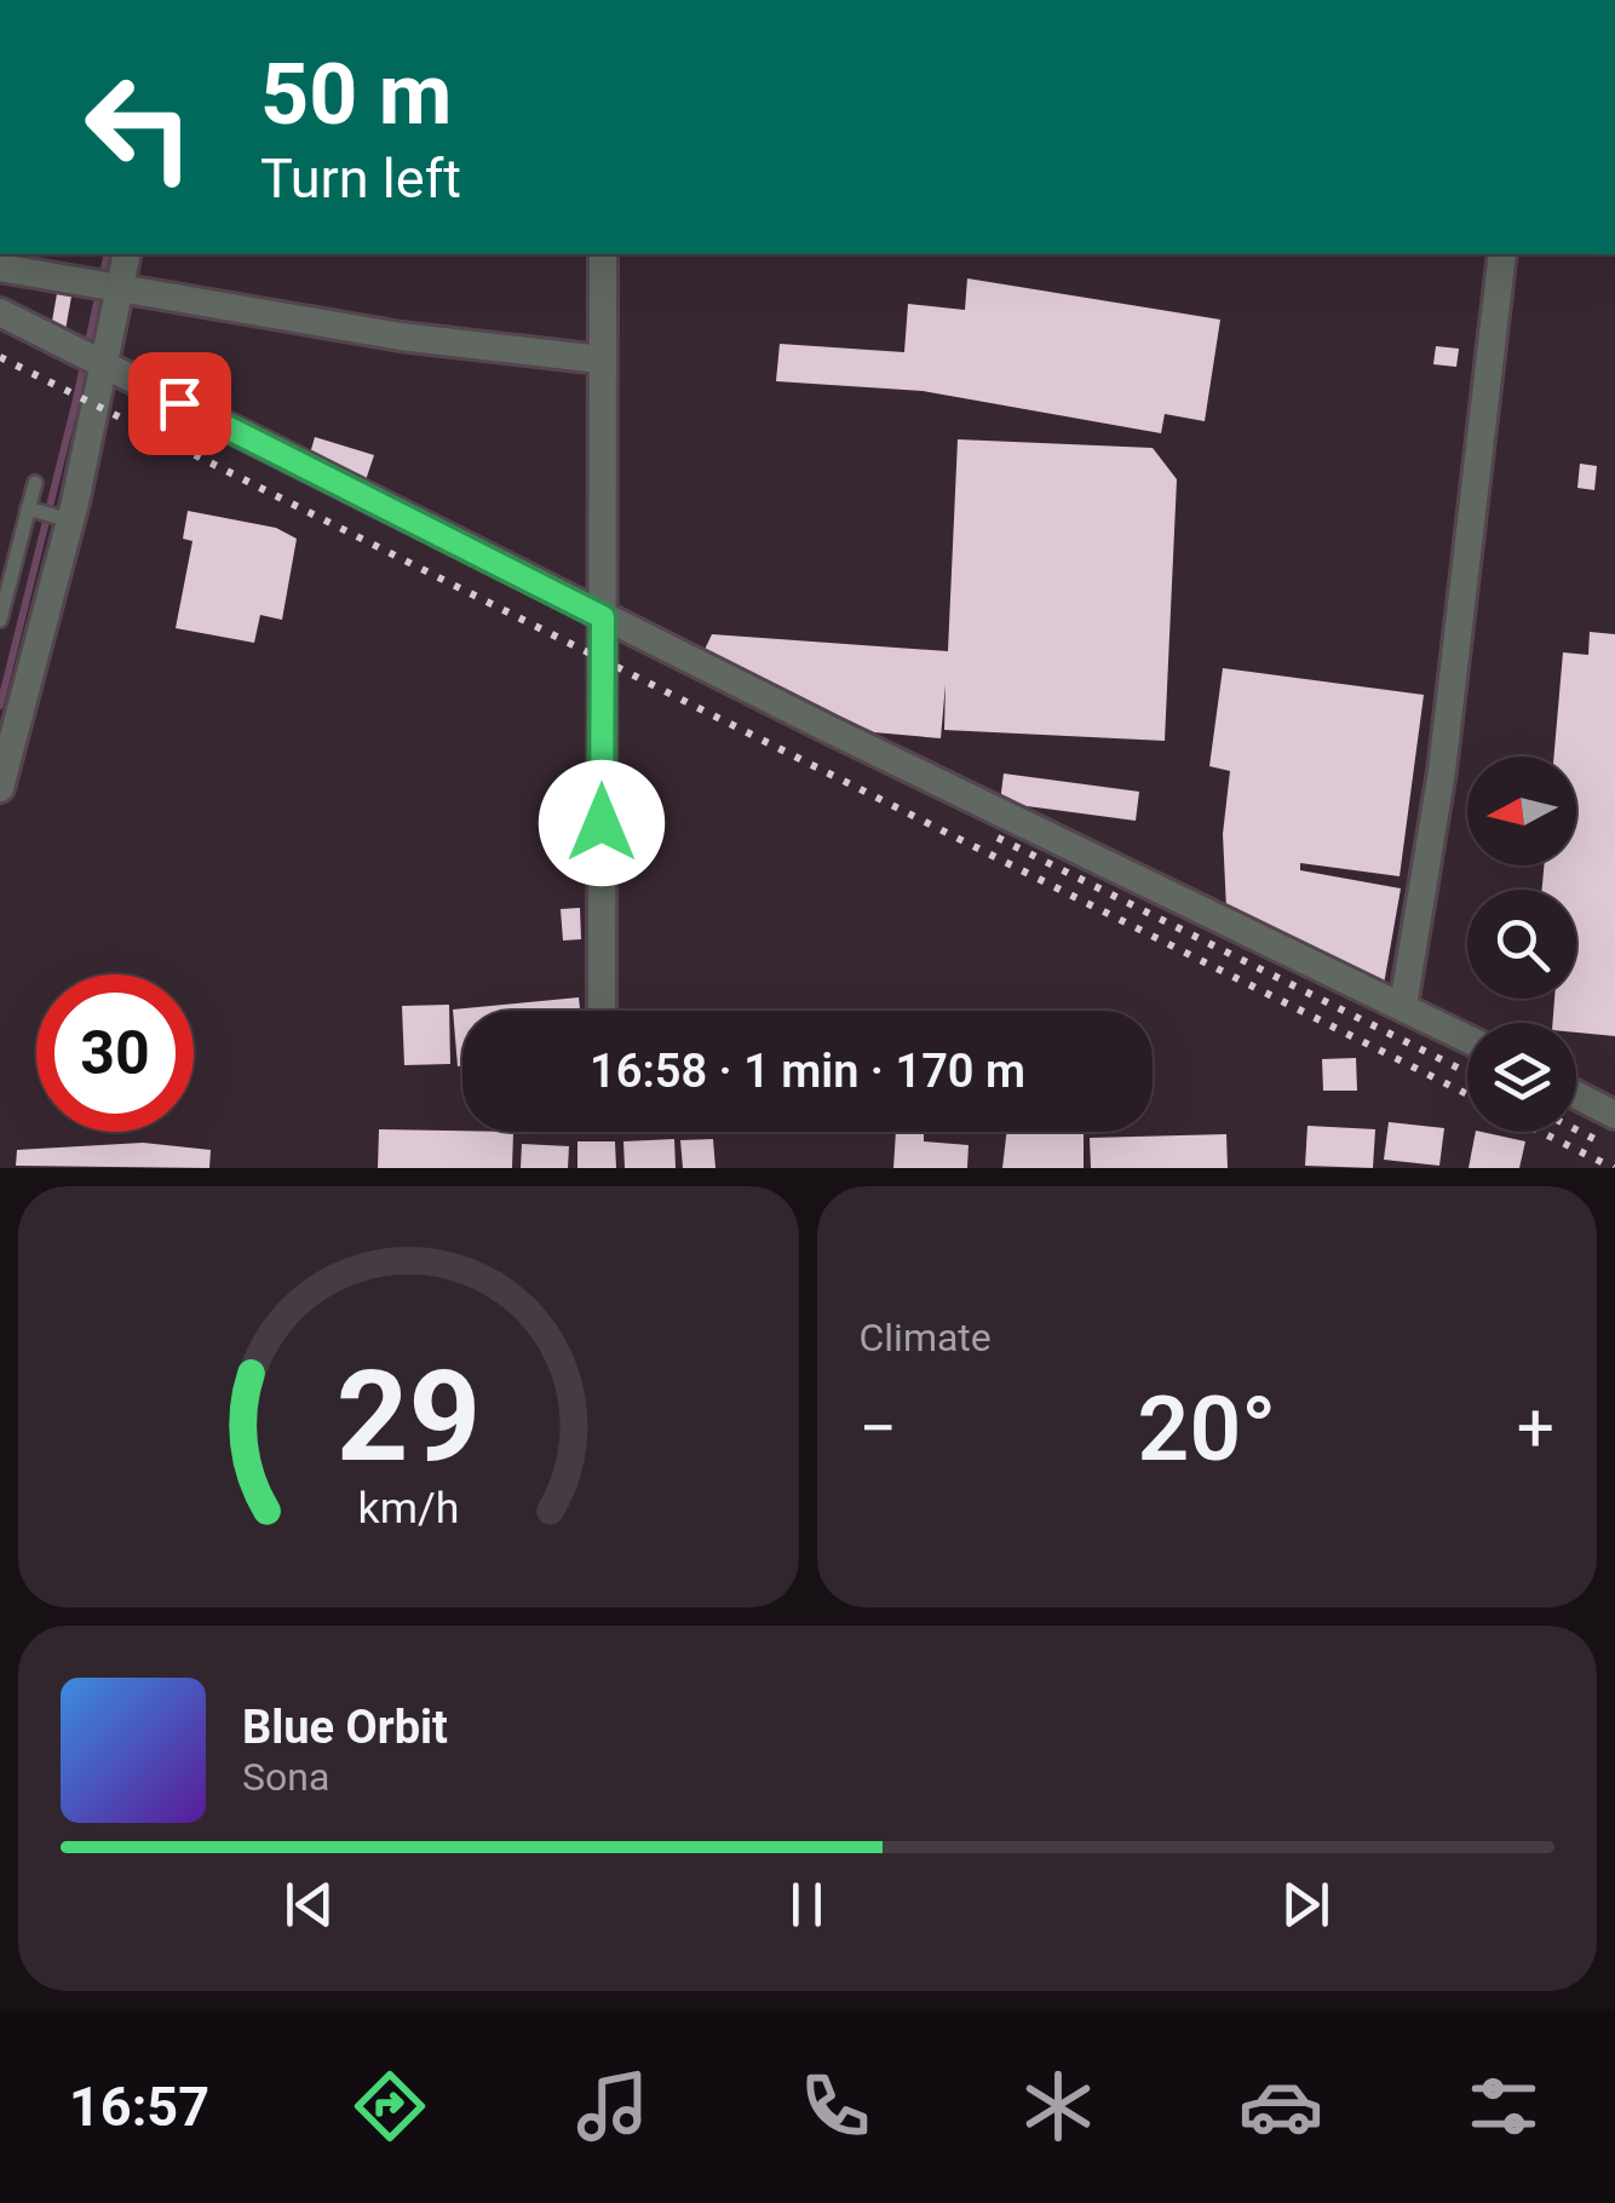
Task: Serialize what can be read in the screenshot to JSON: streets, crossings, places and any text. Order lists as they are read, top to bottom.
{
  "north": "left",
  "page": {
    "turn": ["50 m", "Turn left"],
    "limit": "30",
    "trip": "16:58 · 1 min · 170 m",
    "tile": "Climate",
    "heat": ["−", "20°", "+"],
    "song": ["Blue Orbit", "Sona"],
    "tabs": "16:57",
    "gauge": ["29", "km/h"]
  }
}
